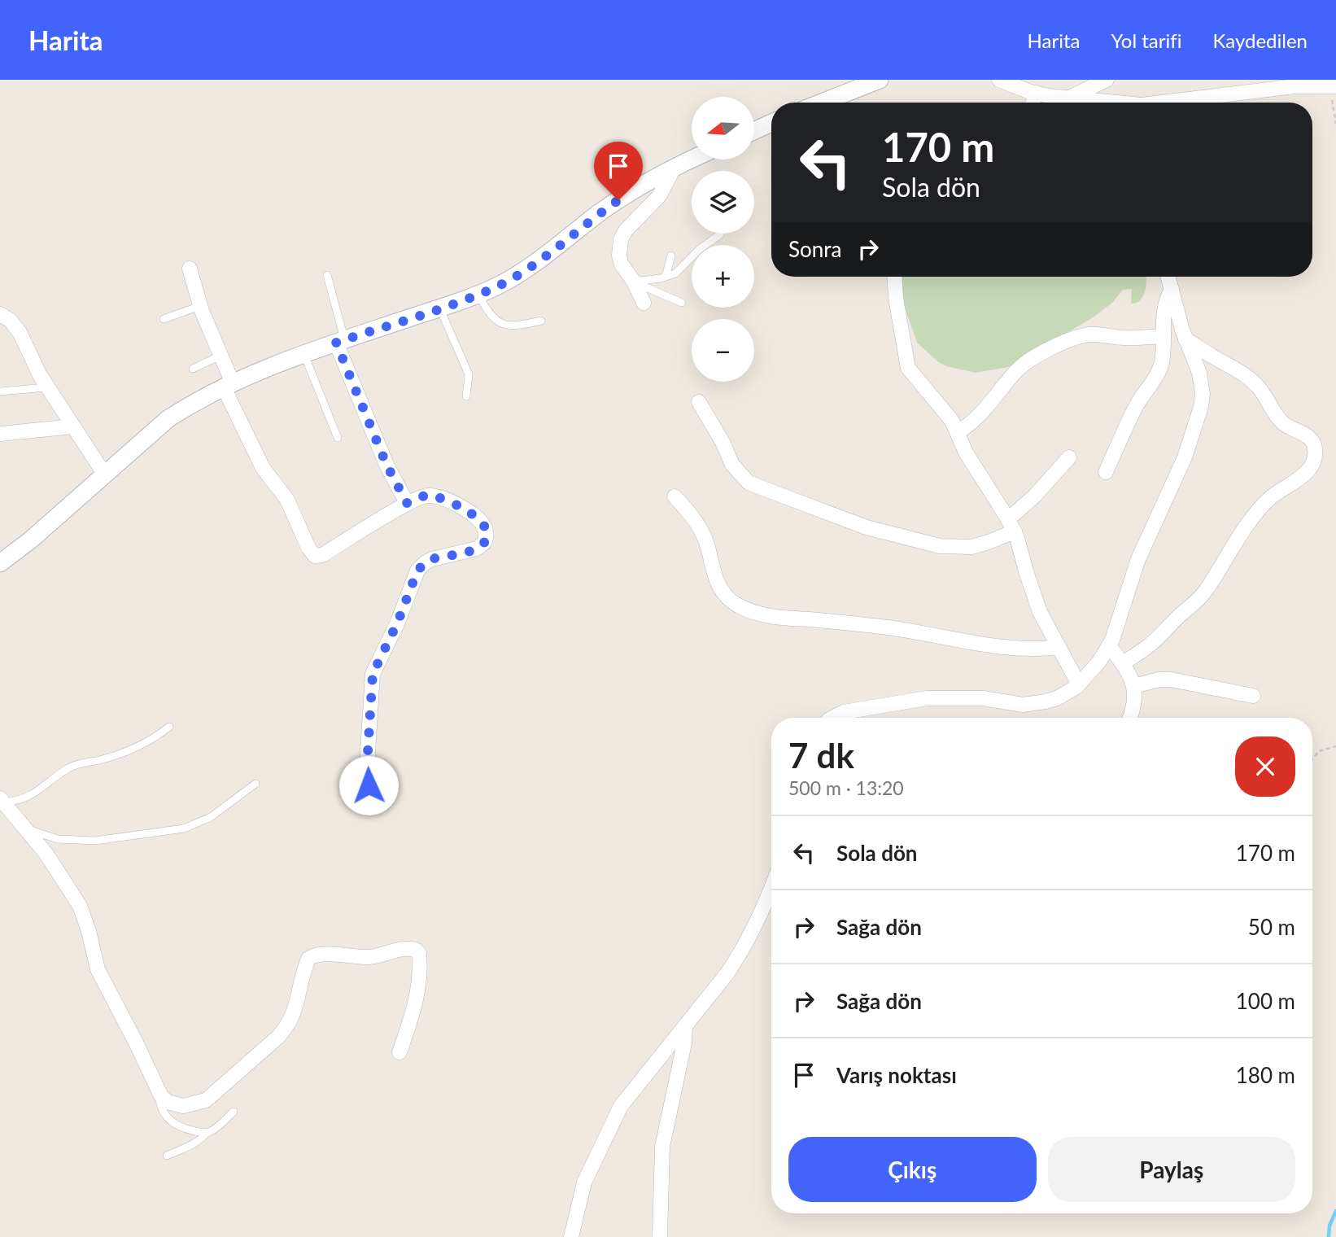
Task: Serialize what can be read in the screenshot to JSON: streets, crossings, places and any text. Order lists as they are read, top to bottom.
{
  "north": "left",
  "page": {
    "header": "Harita",
    "nav": ["Harita", "Yol tarifi", "Kaydedilen"],
    "map_buttons": ["+", "−"],
    "turn": ["170 m", "Sola dön"],
    "then": "Sonra",
    "heading": ["7 dk", "500 m · 13:20"],
    "list": [
      {
        "name": "Sola dön",
        "value": "170 m"
      },
      {
        "name": "Sağa dön",
        "value": "50 m"
      },
      {
        "name": "Sağa dön",
        "value": "100 m"
      },
      {
        "name": "Varış noktası",
        "value": "180 m"
      }
    ],
    "buttons": ["Çıkış", "Paylaş"]
  }
}
